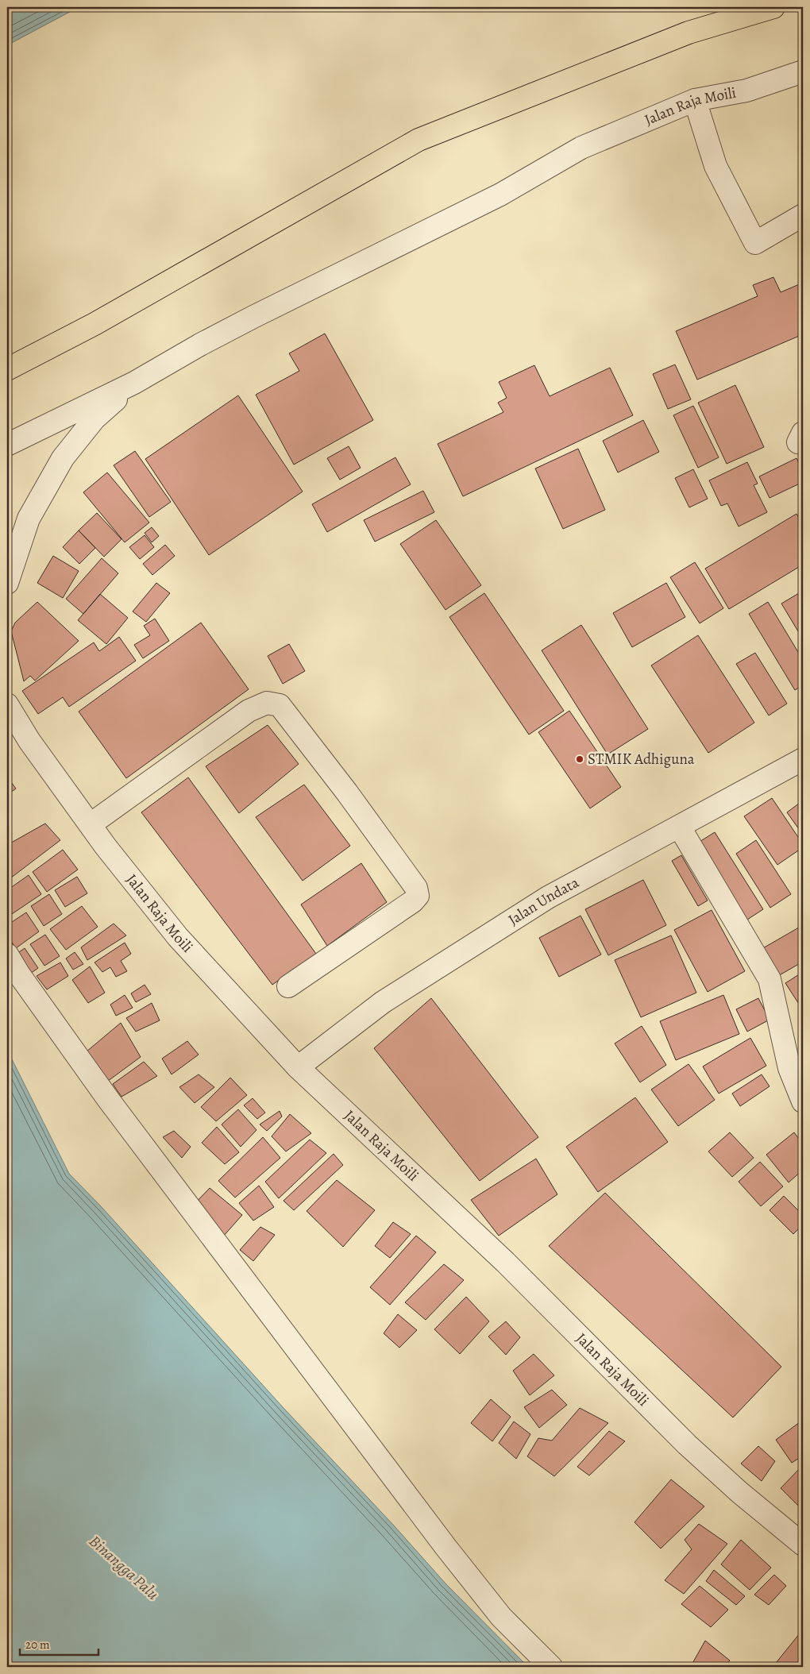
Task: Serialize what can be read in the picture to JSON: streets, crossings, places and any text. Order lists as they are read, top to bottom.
{
  "streets": {
    "street": ["Jalan Raja Moili", "Jalan Undata"]
  },
  "crossings": [
    ["Jalan Raja Moili", "Jalan Undata"]
  ],
  "water": ["Binangga Palu"],
  "places": ["STMIK Adhiguna"],
  "scale_bar": "20 m"
}
